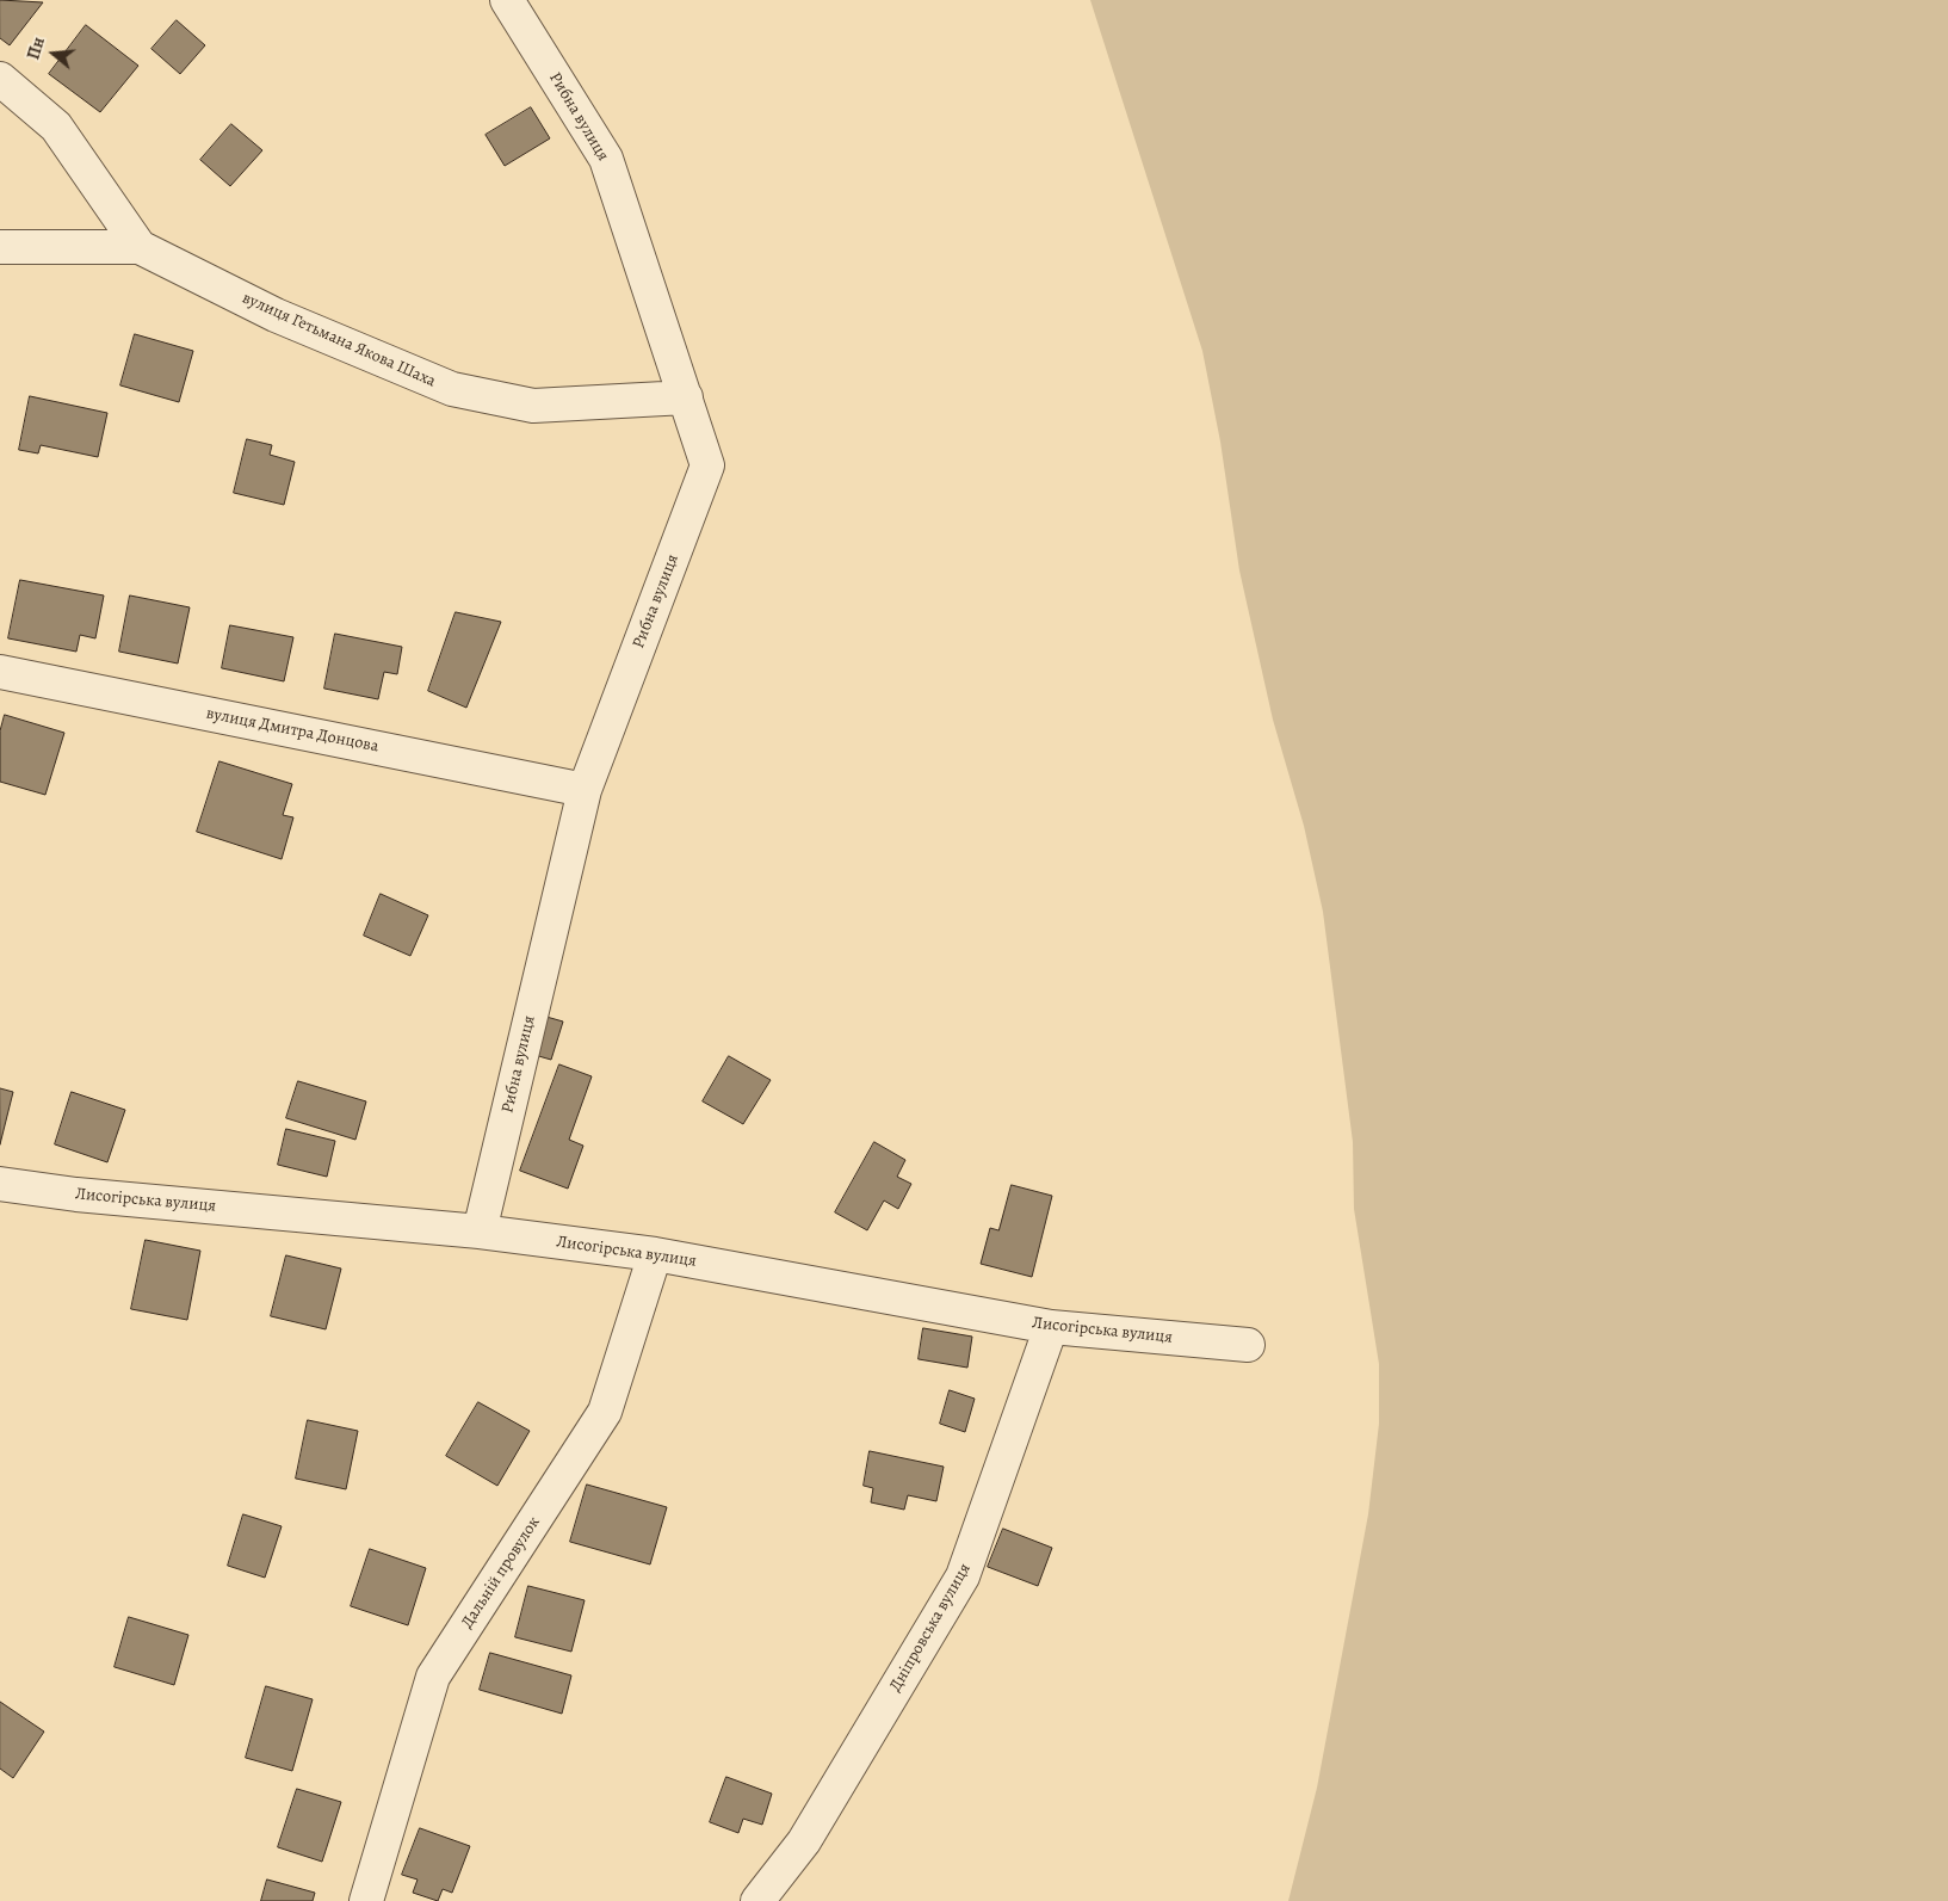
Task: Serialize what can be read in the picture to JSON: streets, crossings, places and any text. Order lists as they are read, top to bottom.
{
  "streets": {
    "street": [
      "Рибна вулиця",
      "вулиця Гетьмана Якова Шаха",
      "вулиця Дмитра Донцова",
      "Лисогірська вулиця",
      "Дальній провулок",
      "Дніпровська вулиця"
    ]
  },
  "crossings": [
    ["Рибна вулиця", "вулиця Гетьмана Якова Шаха"],
    ["Рибна вулиця", "вулиця Дмитра Донцова"],
    ["Рибна вулиця", "Лисогірська вулиця"],
    ["Лисогірська вулиця", "Дальній провулок"],
    ["Лисогірська вулиця", "Дніпровська вулиця"]
  ],
  "north": "left"
}
